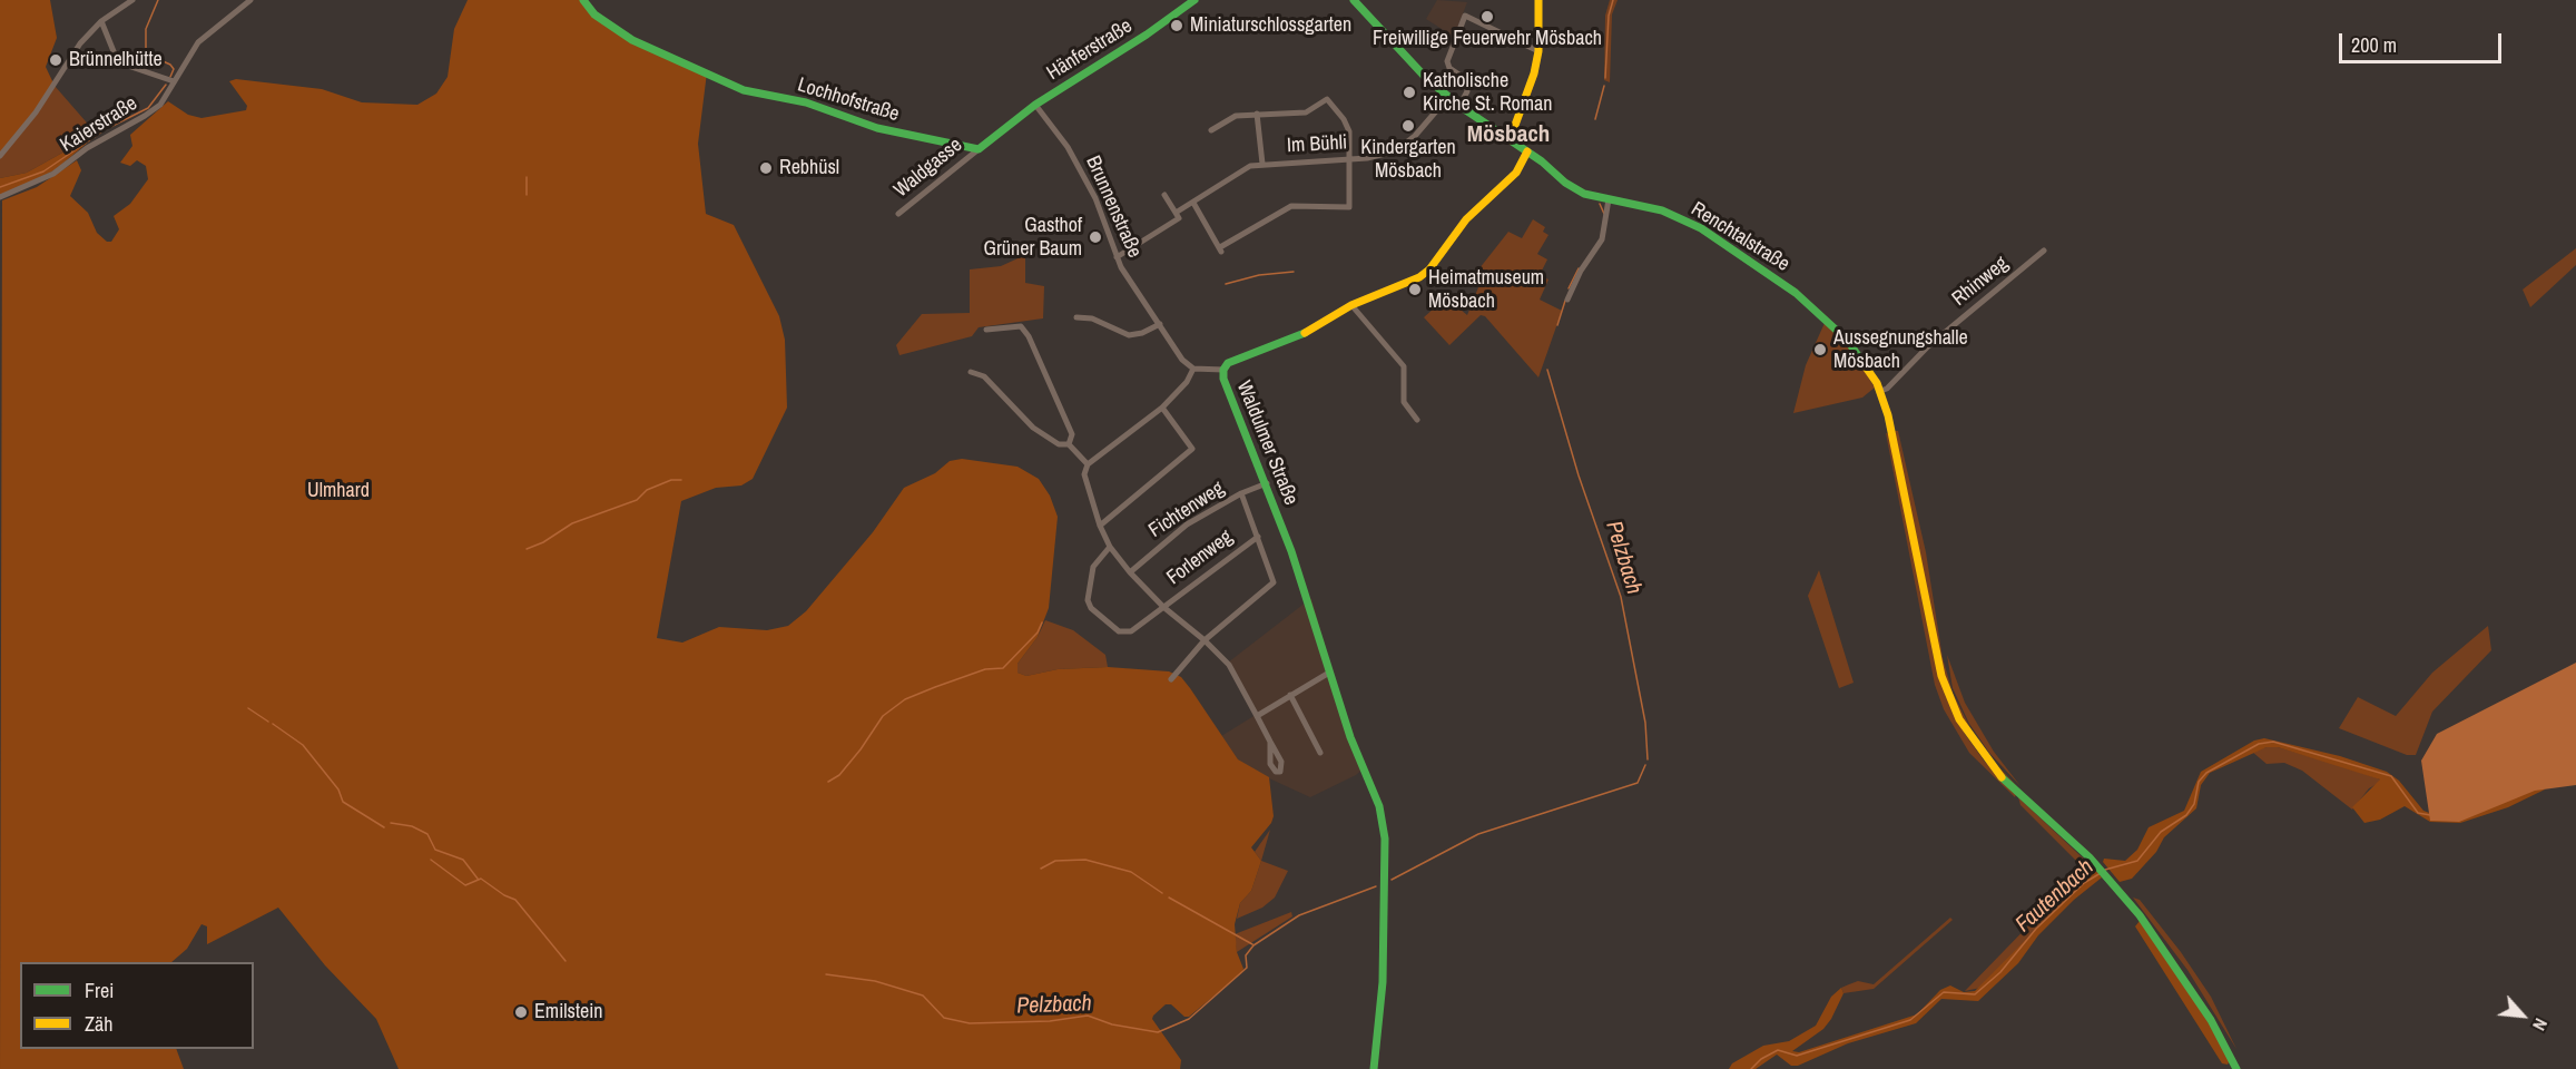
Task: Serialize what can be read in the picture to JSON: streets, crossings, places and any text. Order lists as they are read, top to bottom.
{
  "streets": {
    "street": [
      "Hänferstraße",
      "Lochhofstraße",
      "Kaierstraße",
      "Im Bühli",
      "Waldgasse",
      "Brunnenstraße",
      "Renchtalstraße",
      "Rhinweg",
      "Waldulmer Straße",
      "Fichtenweg",
      "Forlenweg"
    ]
  },
  "crossings": [
    ["Hänferstraße", "Brunnenstraße"],
    ["Lochhofstraße", "Waldgasse"],
    ["Im Bühli", "Brunnenstraße"],
    ["Im Bühli", "Renchtalstraße"],
    ["Renchtalstraße", "Rhinweg"],
    ["Renchtalstraße", "Waldulmer Straße"],
    ["Waldulmer Straße", "Fichtenweg"]
  ],
  "districts": ["Mösbach"],
  "water": ["Pelzbach", "Fautenbach"],
  "parks": ["Ulmhard"],
  "places": [
    "Freiwillige Feuerwehr Mösbach",
    "Miniaturschlossgarten",
    "Brünnelhütte",
    "Katholische Kirche St. Roman",
    "Kindergarten Mösbach",
    "Rebhüsl",
    "Gasthof Grüner Baum",
    "Heimatmuseum Mösbach",
    "Aussegnungshalle Mösbach",
    "Emilstein"
  ],
  "legend": ["Frei", "Zäh"],
  "scale_bar": "200 m",
  "north": "bottom right"
}
